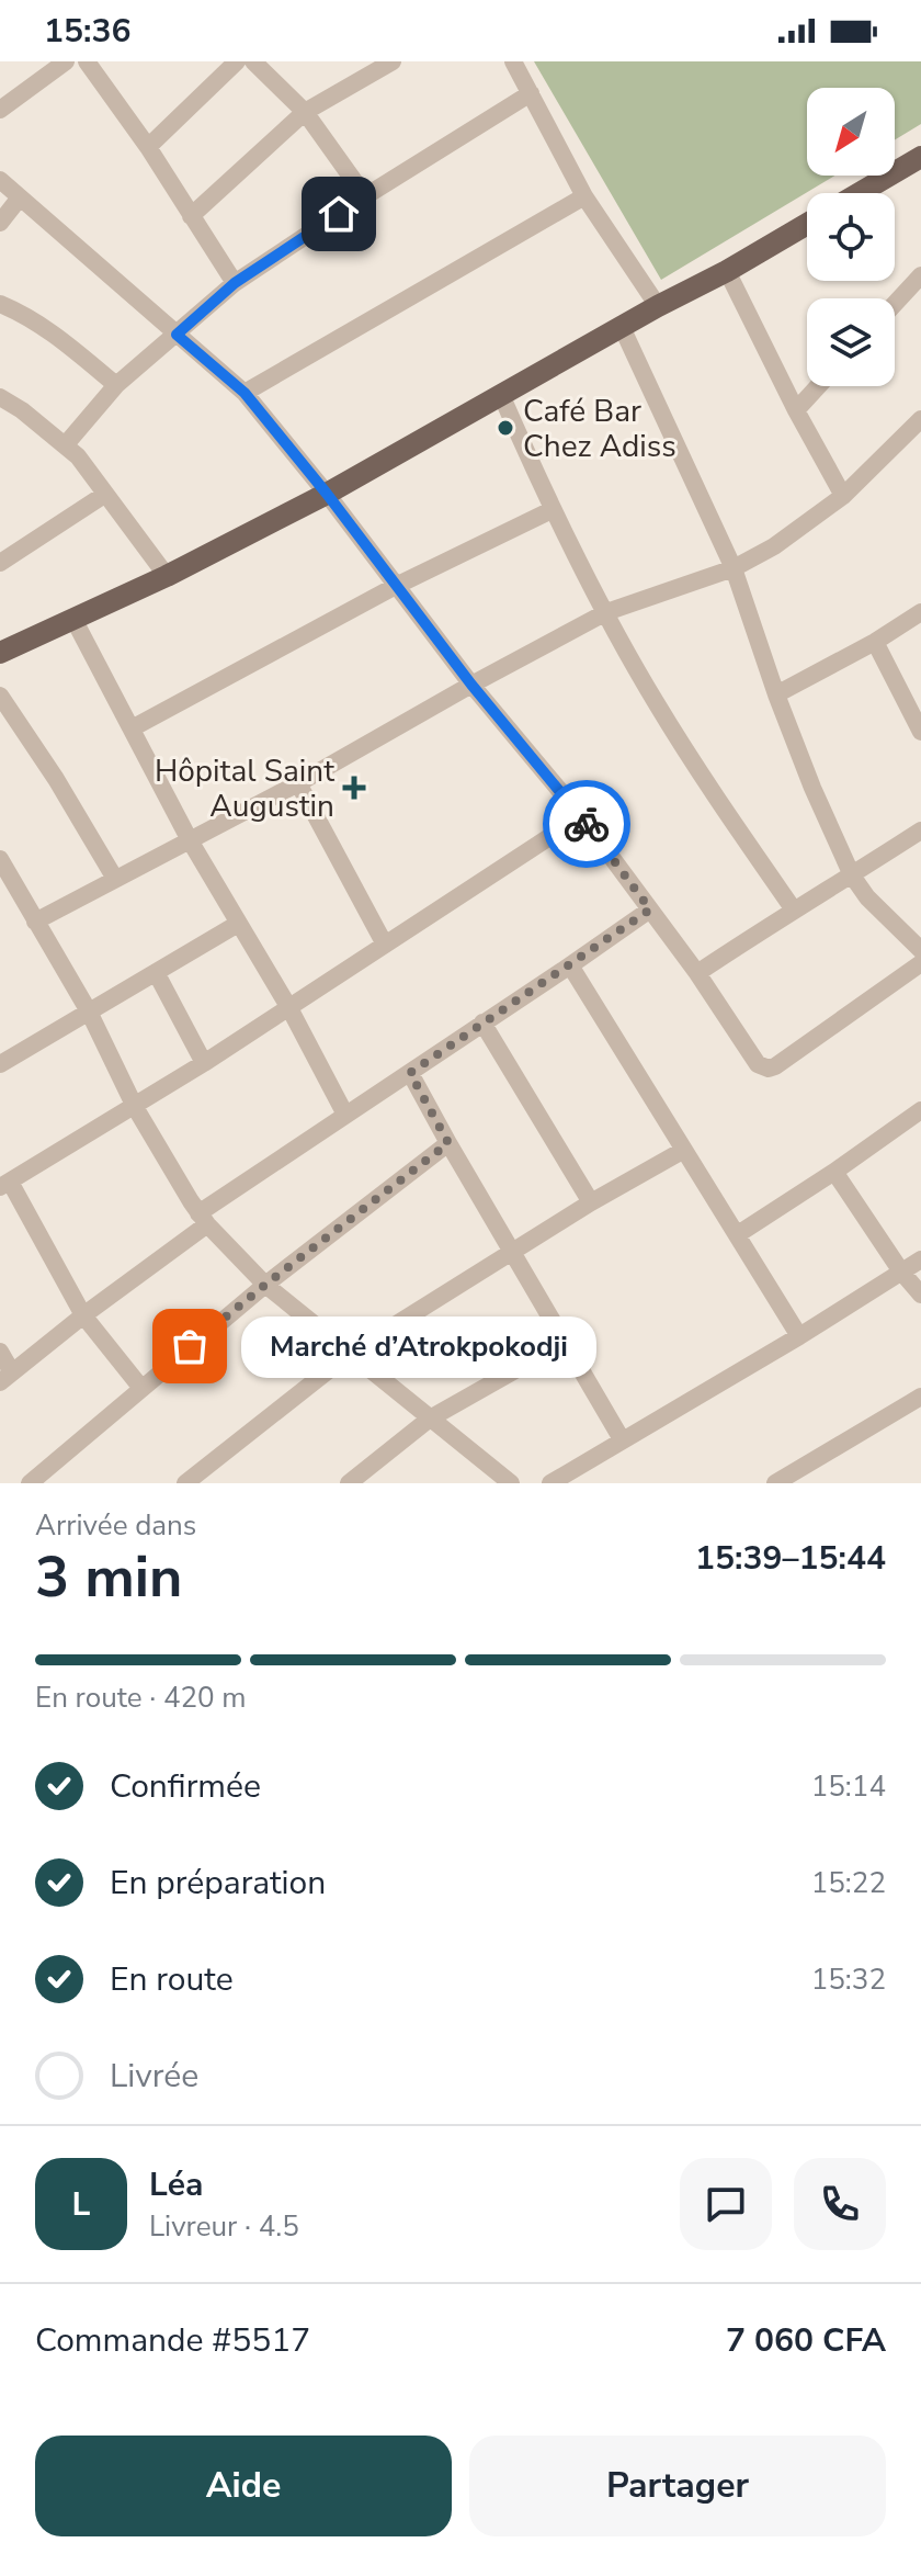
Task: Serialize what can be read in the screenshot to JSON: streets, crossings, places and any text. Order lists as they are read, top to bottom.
{
  "places": {
    "other": ["Café Bar Chez Adiss", "Marché d’Atrokpokodji"],
    "health": ["Hôpital Saint Augustin"]
  },
  "north": "bottom left",
  "page": {
    "status": "15:36",
    "bubble": "Marché d’Atrokpokodji",
    "heading": ["3 min", "Arrivée dans", "15:39–15:44"],
    "panel": [
      "Léa",
      "Livreur · 4.5",
      "Commande #5517",
      "7 060 CFA"
    ],
    "bar": "En route · 420 m",
    "list": [
      ["Confirmée", "15:14"],
      ["En préparation", "15:22"],
      ["En route", "15:32"],
      "Livrée"
    ],
    "round": "L",
    "buttons": ["Aide", "Partager"]
  }
}
